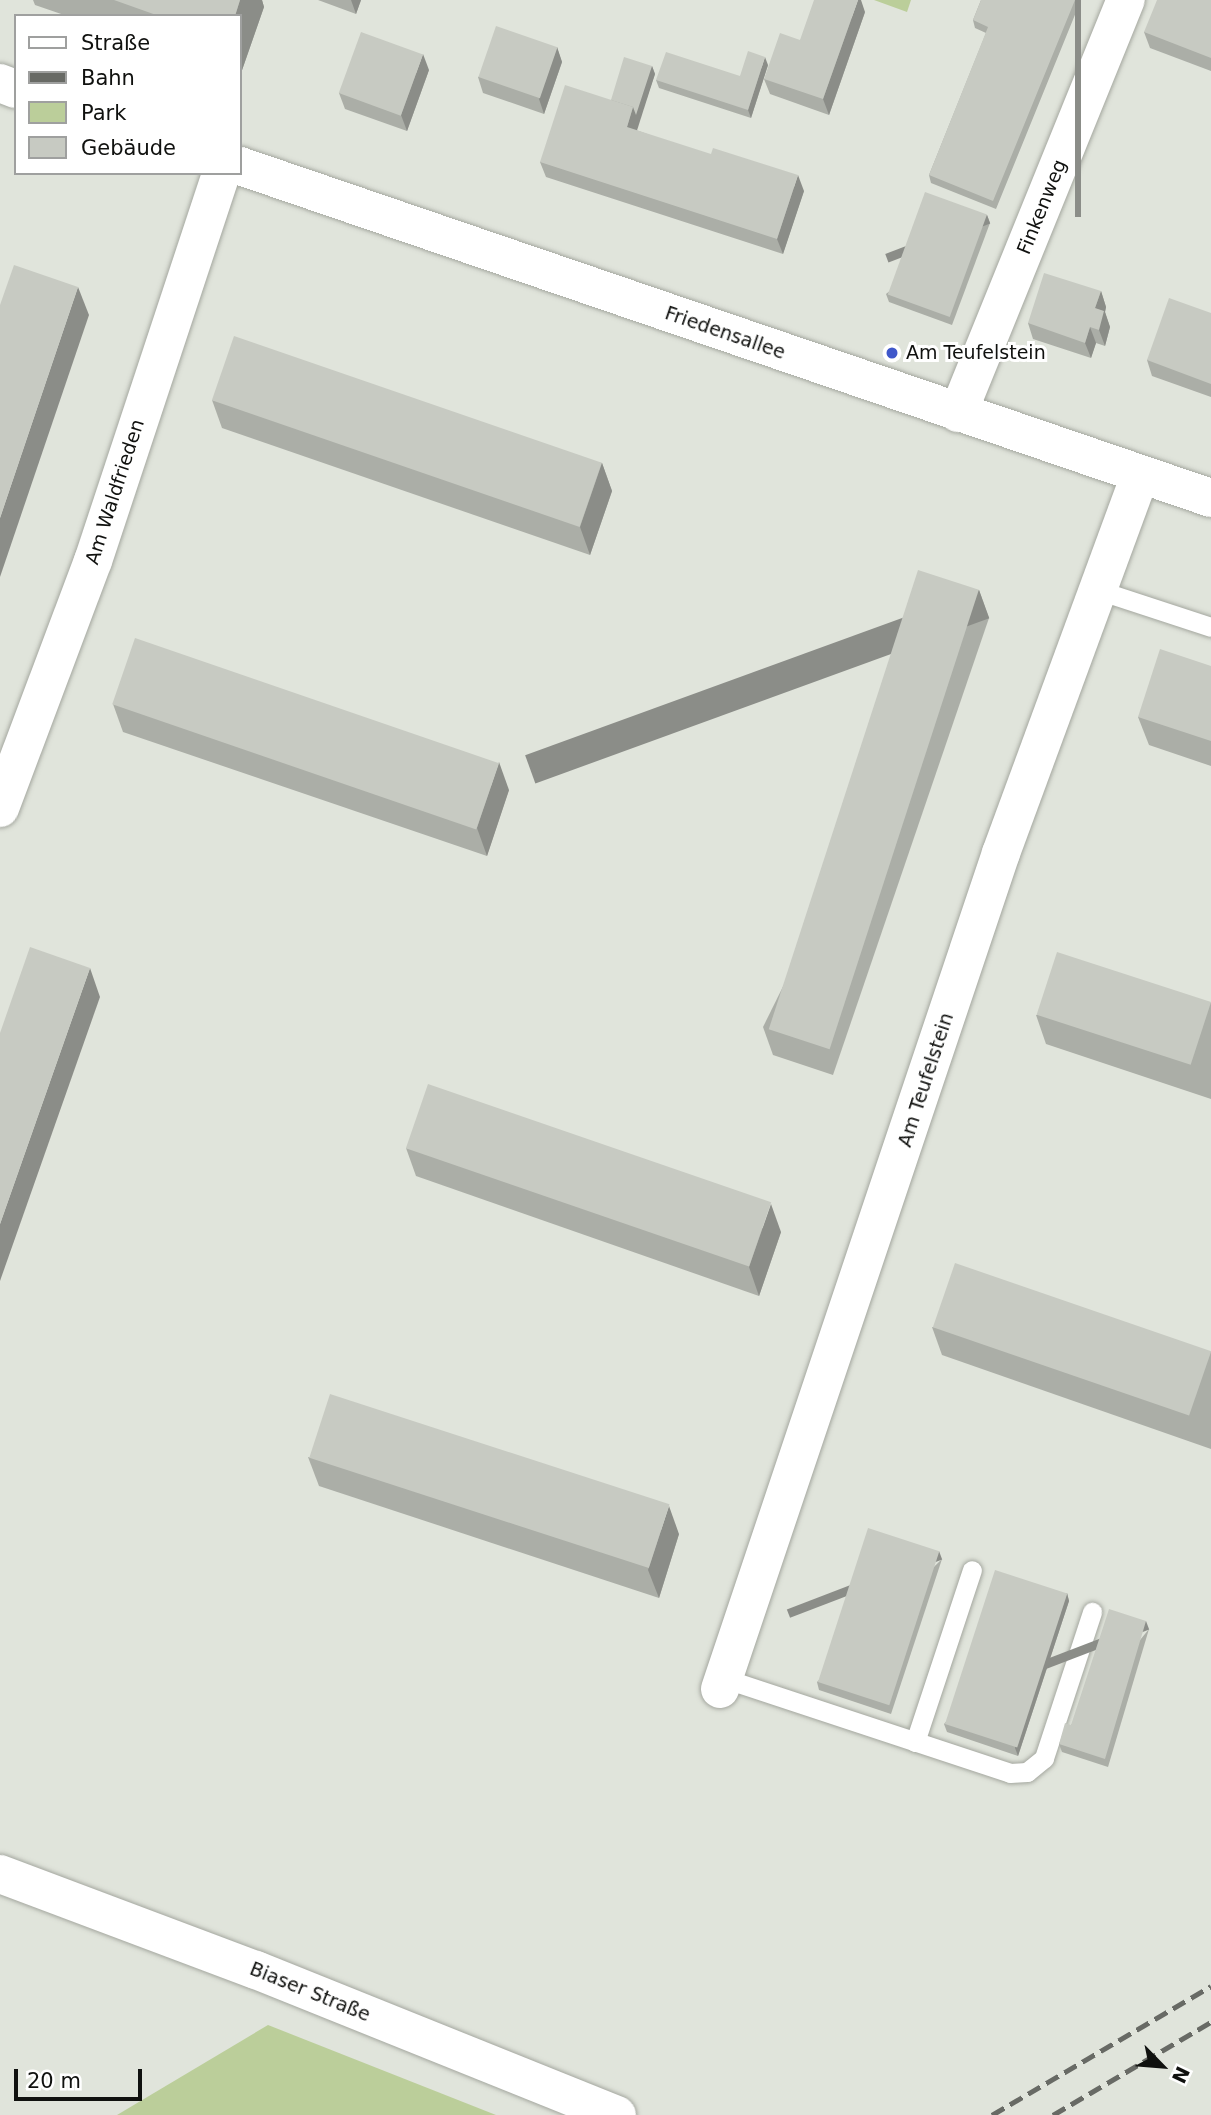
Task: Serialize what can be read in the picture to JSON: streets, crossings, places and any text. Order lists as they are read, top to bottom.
{
  "streets": {
    "street": [
      "Finkenweg",
      "Friedensallee",
      "Am Waldfrieden",
      "Am Teufelstein",
      "Biaser Straße"
    ]
  },
  "crossings": [
    ["Finkenweg", "Friedensallee"],
    ["Friedensallee", "Am Teufelstein"]
  ],
  "places": ["Am Teufelstein"],
  "legend": [
    "Straße",
    "Bahn",
    "Park",
    "Gebäude"
  ],
  "scale_bar": "20 m",
  "north": "bottom right"
}
